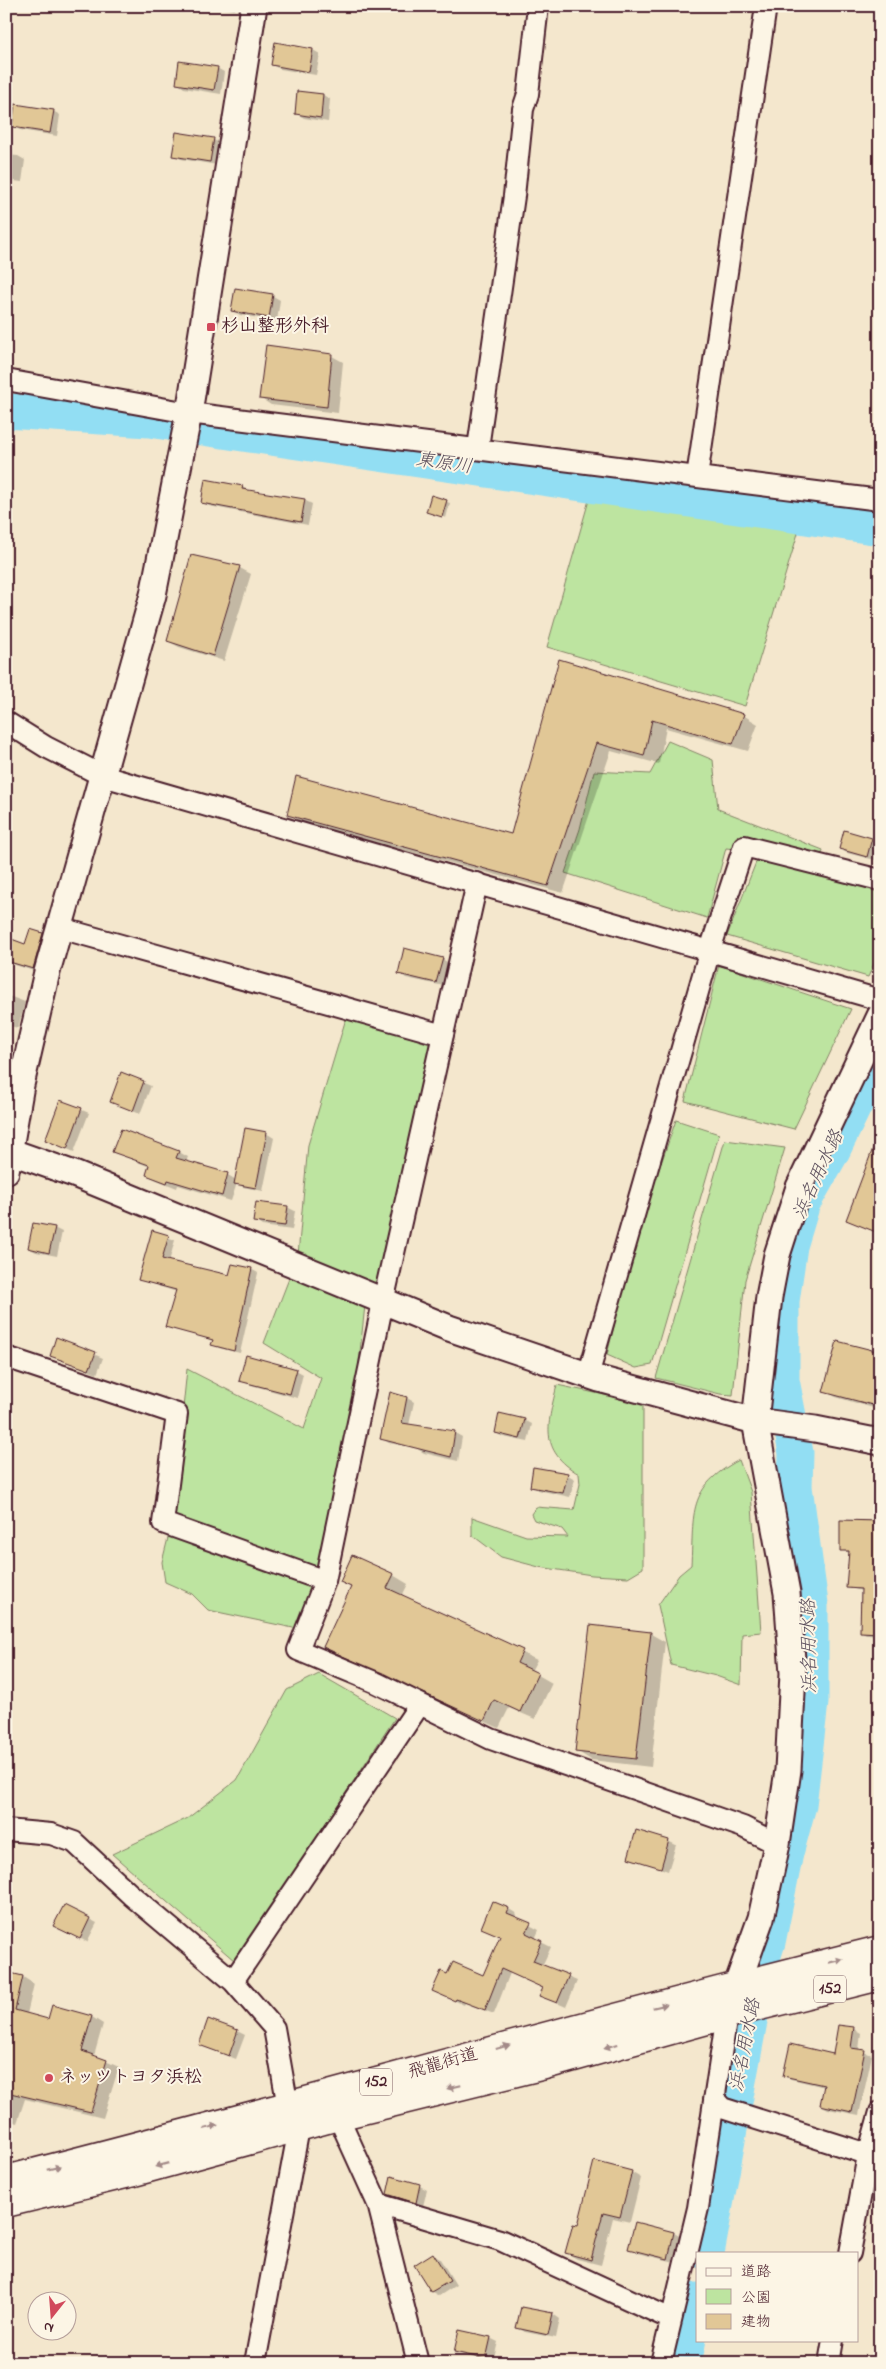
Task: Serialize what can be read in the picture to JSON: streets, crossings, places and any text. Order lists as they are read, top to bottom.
{
  "streets": {
    "highway": ["152", "飛龍街道"]
  },
  "water": ["東原川", "浜名用水路"],
  "places": {
    "transit": ["杉山整形外科"],
    "other": ["ネッツトヨタ浜松"]
  },
  "legend": ["道路", "公園", "建物"],
  "north": "bottom"
}
